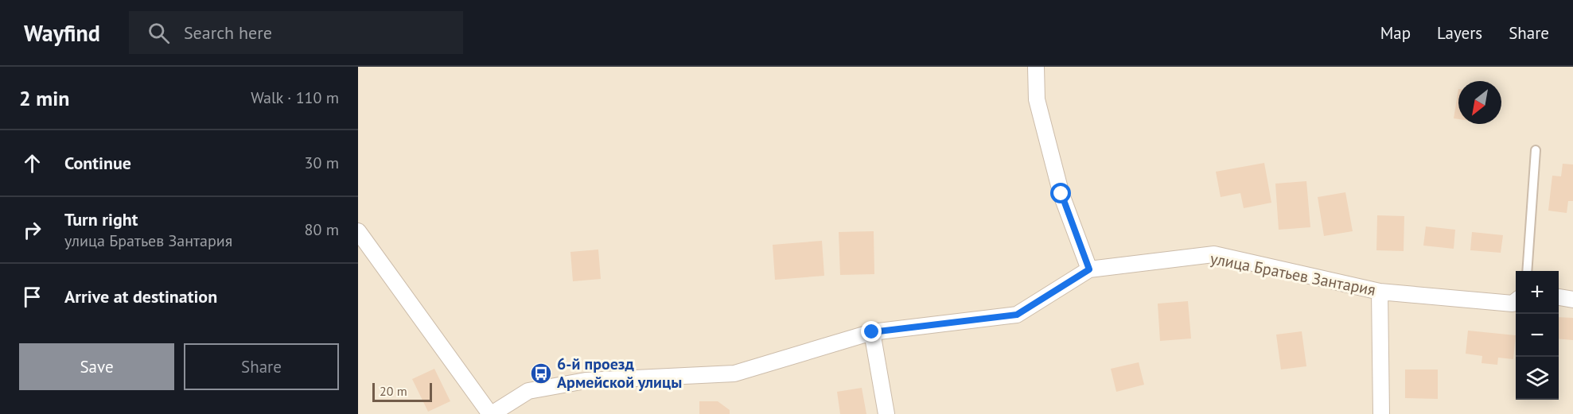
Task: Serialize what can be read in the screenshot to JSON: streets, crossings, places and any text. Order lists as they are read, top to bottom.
{
  "streets": {
    "street": ["улица Братьев Зантария"]
  },
  "places": {
    "bus stop": ["6-й проезд Армейской улицы"]
  },
  "scale_bar": "20 m",
  "north": "bottom left",
  "page": {
    "header": "Wayfind",
    "search": "Search here",
    "nav": ["Map", "Layers", "Share"],
    "heading": ["2 min", "Walk · 110 m"],
    "list": [
      ["Continue", "30 m"],
      ["Turn right", "улица Братьев Зантария", "80 m"],
      "Arrive at destination"
    ],
    "map_buttons": ["+", "−"],
    "buttons": ["Save", "Share"],
    "scale": "20 m"
  }
}
